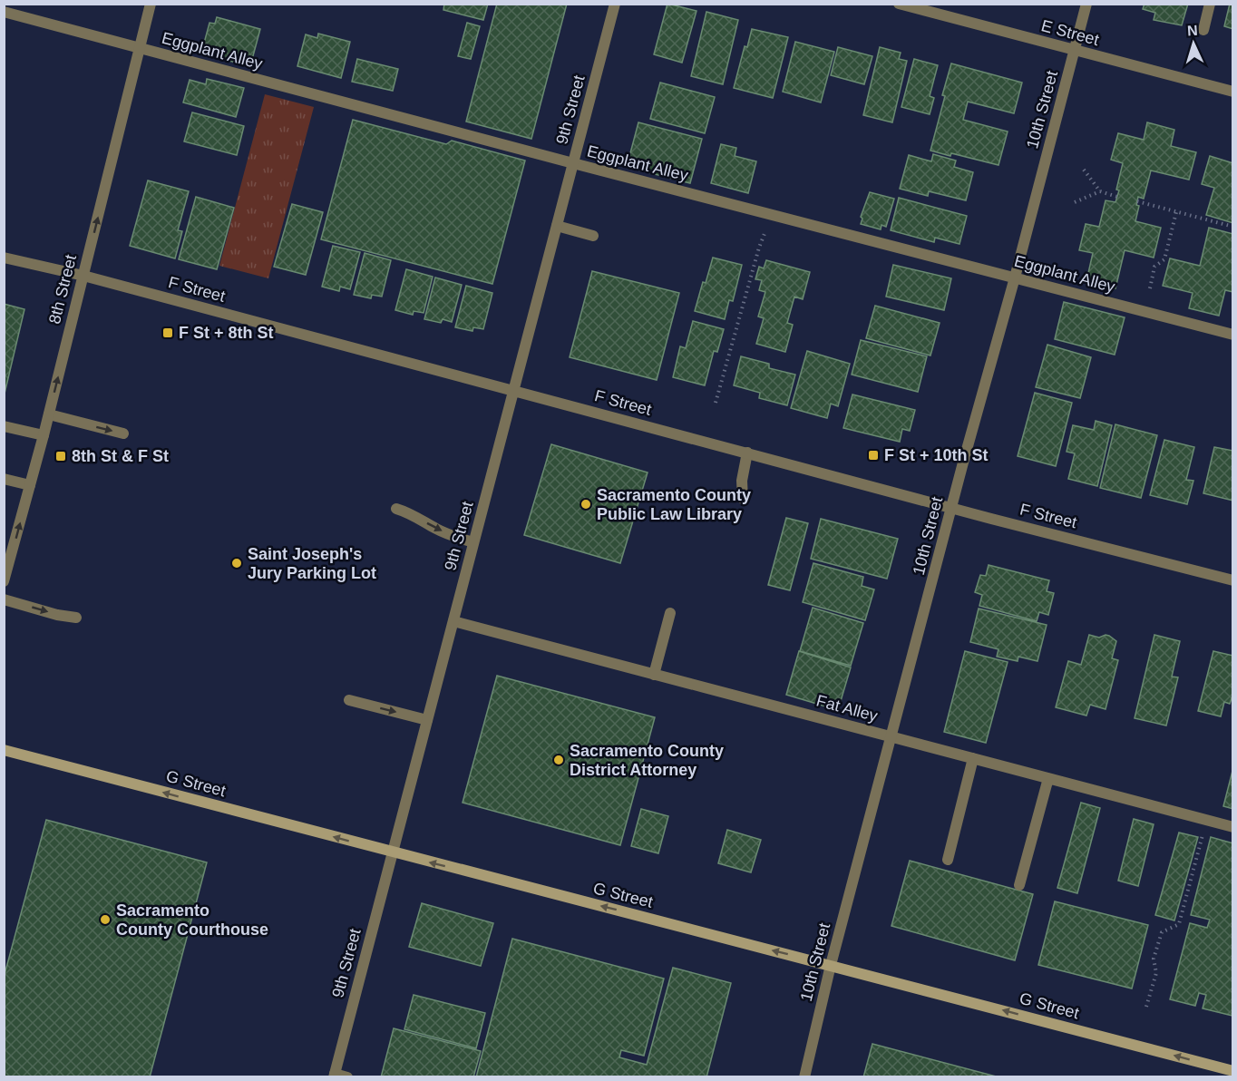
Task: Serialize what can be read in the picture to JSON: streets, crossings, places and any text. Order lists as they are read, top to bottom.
{
  "streets": {
    "main road": ["G Street"],
    "street": [
      "E Street",
      "Eggplant Alley",
      "9th Street",
      "10th Street",
      "8th Street",
      "F Street",
      "Fat Alley"
    ]
  },
  "crossings": [
    ["E Street", "10th Street"],
    ["Eggplant Alley", "9th Street"],
    ["Eggplant Alley", "10th Street"],
    ["Eggplant Alley", "8th Street"],
    ["9th Street", "F Street"],
    ["9th Street", "Fat Alley"],
    ["9th Street", "G Street"],
    ["10th Street", "F Street"],
    ["10th Street", "Fat Alley"],
    ["10th Street", "G Street"],
    ["8th Street", "F Street"]
  ],
  "one_way": ["8th Street", "G Street"],
  "places": {
    "transit": ["F St + 8th St", "F St + 10th St", "8th St & F St"],
    "other": [
      "Sacramento County Public Law Library",
      "Saint Joseph's Jury Parking Lot",
      "Sacramento County District Attorney",
      "Sacramento County Courthouse"
    ]
  },
  "north": "top"
}
